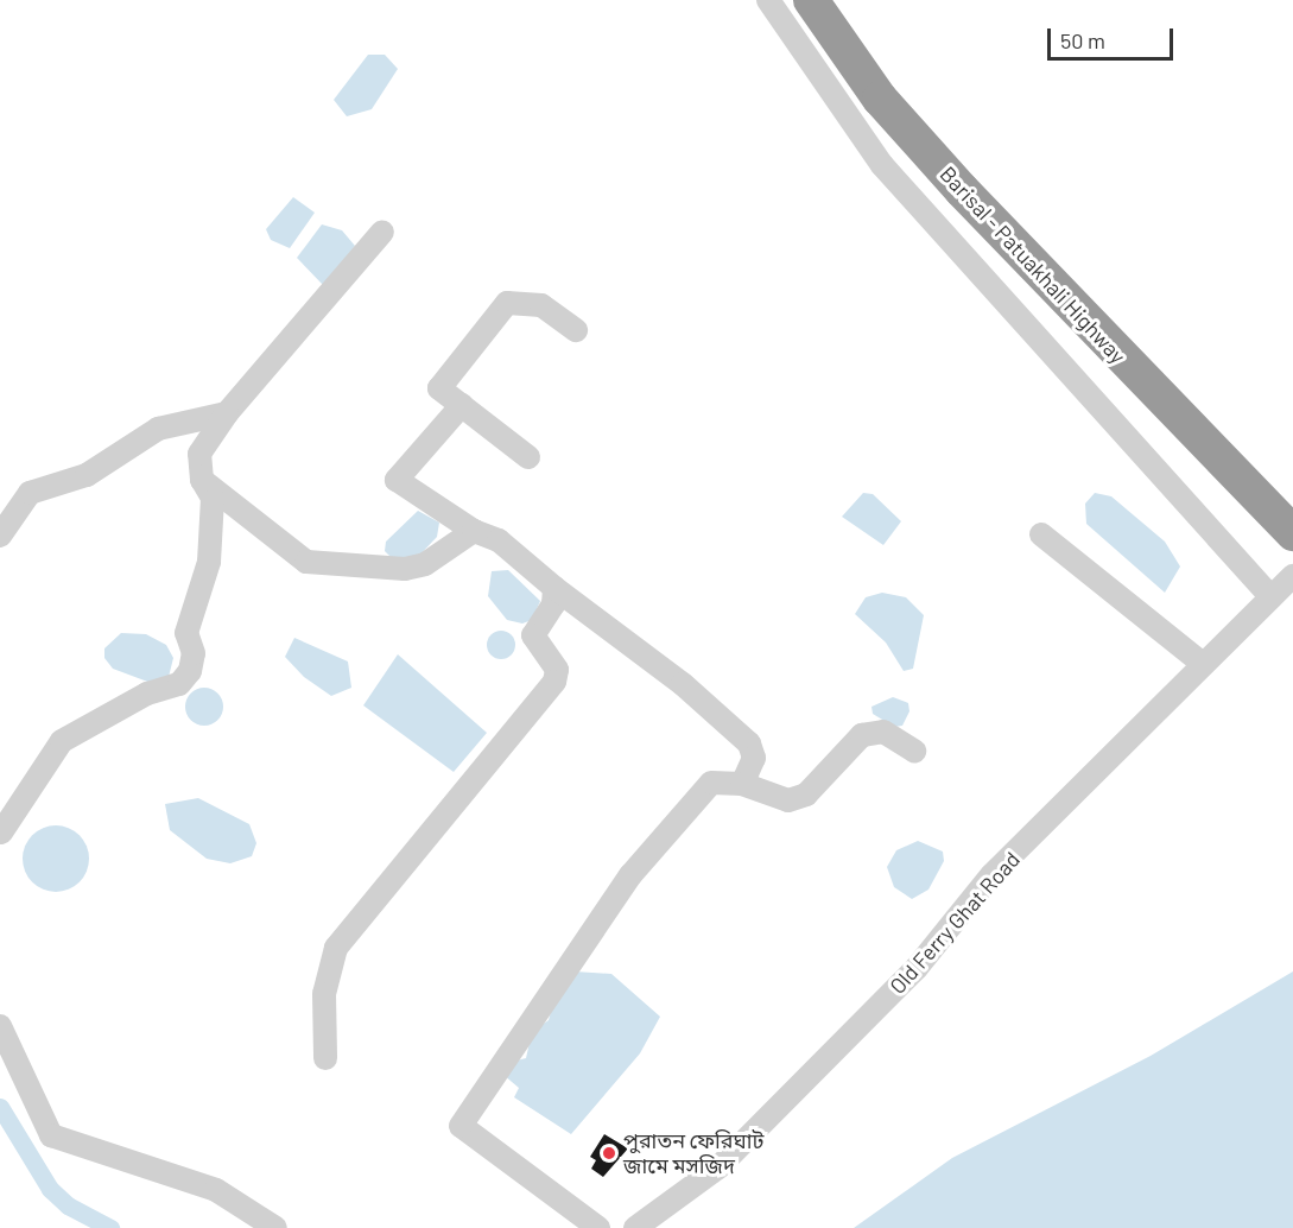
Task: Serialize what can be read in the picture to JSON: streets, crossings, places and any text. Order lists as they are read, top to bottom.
{
  "streets": {
    "highway": ["Barisal - Patuakhali Highway"],
    "street": ["Old Ferry Ghat Road"]
  },
  "places": ["পুরাতন ফেরিঘাট জামে মসজিদ"],
  "scale_bar": "50 m"
}
